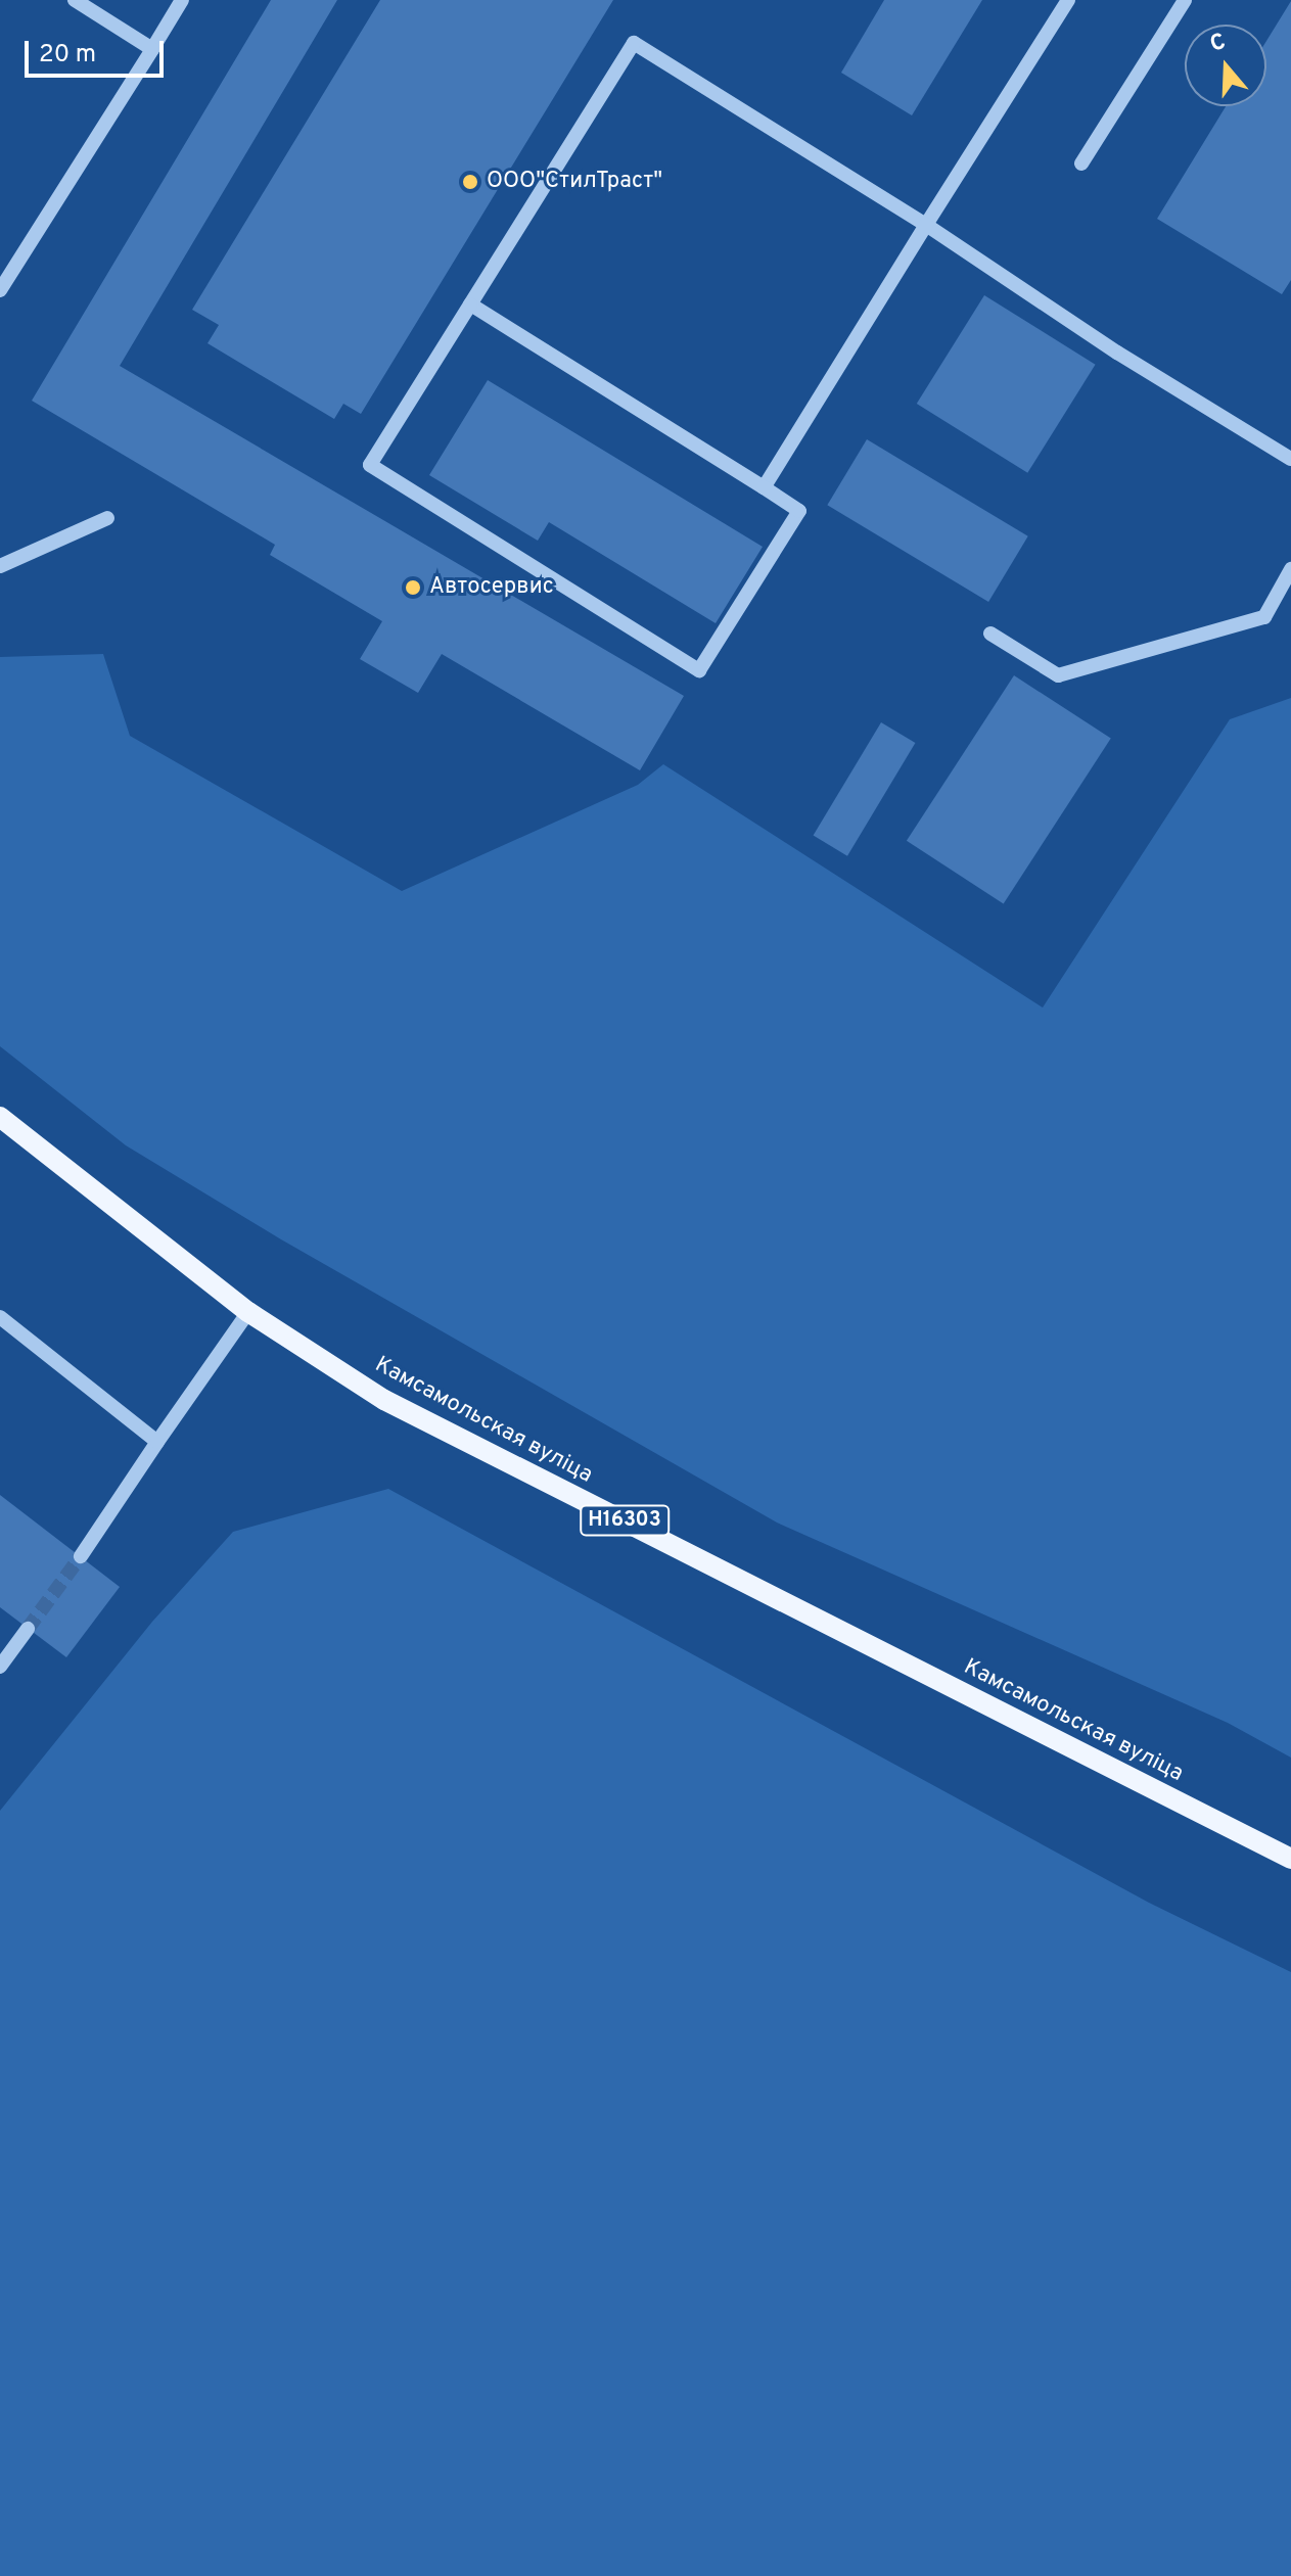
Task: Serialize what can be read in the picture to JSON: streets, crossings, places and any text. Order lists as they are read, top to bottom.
{
  "streets": {
    "main road": ["Камсамольская вуліца", "Н16303"]
  },
  "places": ["ООО\"СтилТраст\"", "Автосервис"],
  "scale_bar": "20 m",
  "north": "top"
}
